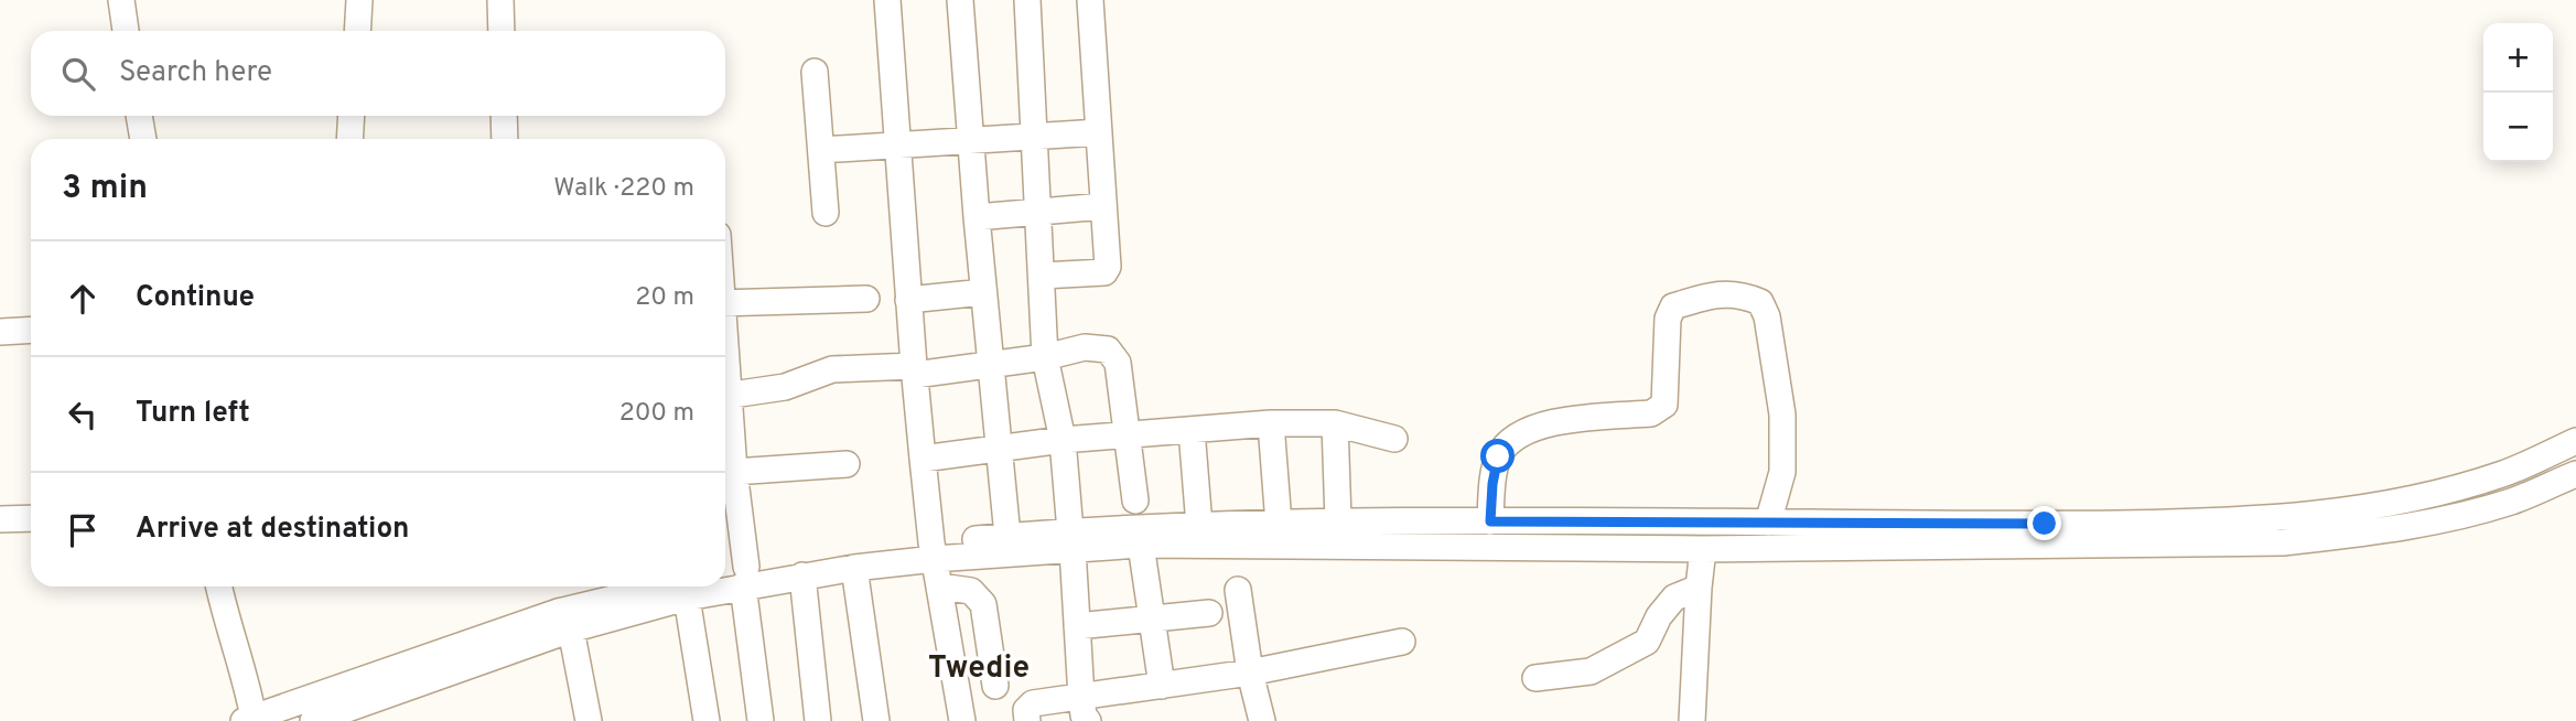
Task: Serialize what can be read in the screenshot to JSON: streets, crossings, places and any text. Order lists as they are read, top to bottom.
{
  "districts": ["Twedie"],
  "page": {
    "map_buttons": ["+", "−"],
    "search": "Search here",
    "heading": ["3 min", "Walk · 220 m"],
    "list": [
      ["Continue", "20 m"],
      ["Turn left", "200 m"],
      "Arrive at destination"
    ]
  }
}
